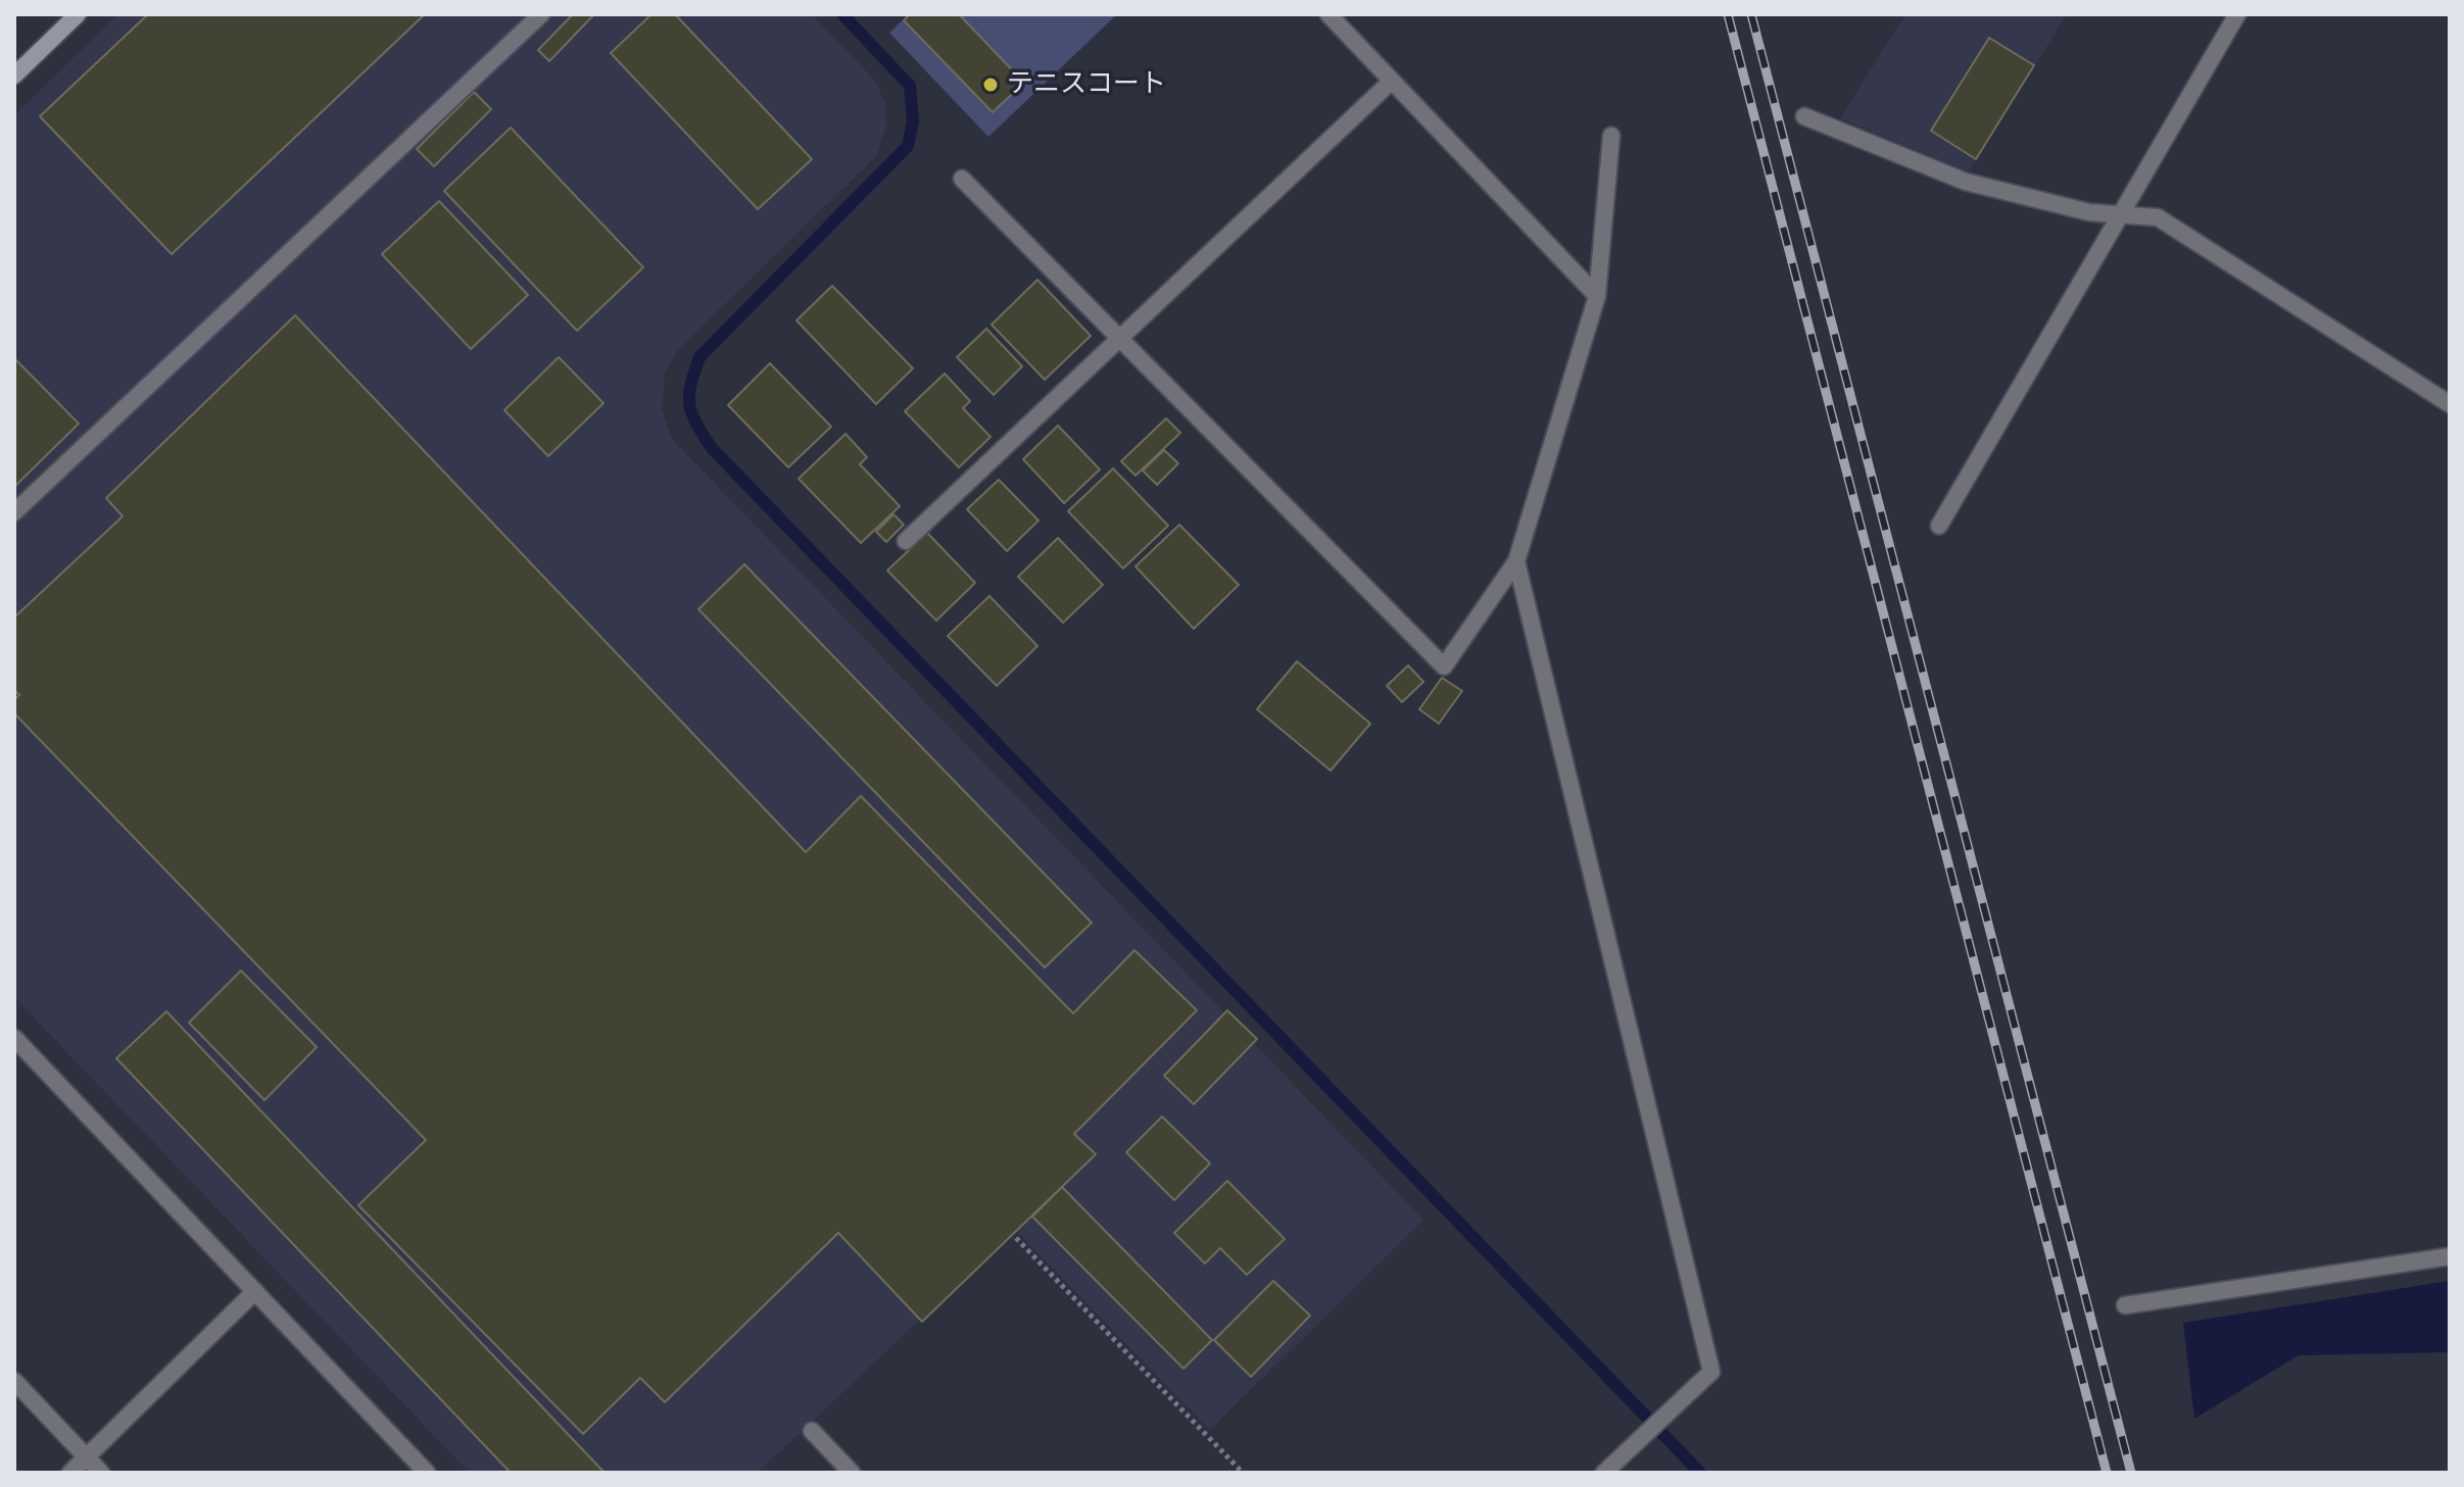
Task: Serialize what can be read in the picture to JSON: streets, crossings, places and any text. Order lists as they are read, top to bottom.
{
  "places": ["テニスコート"]
}
